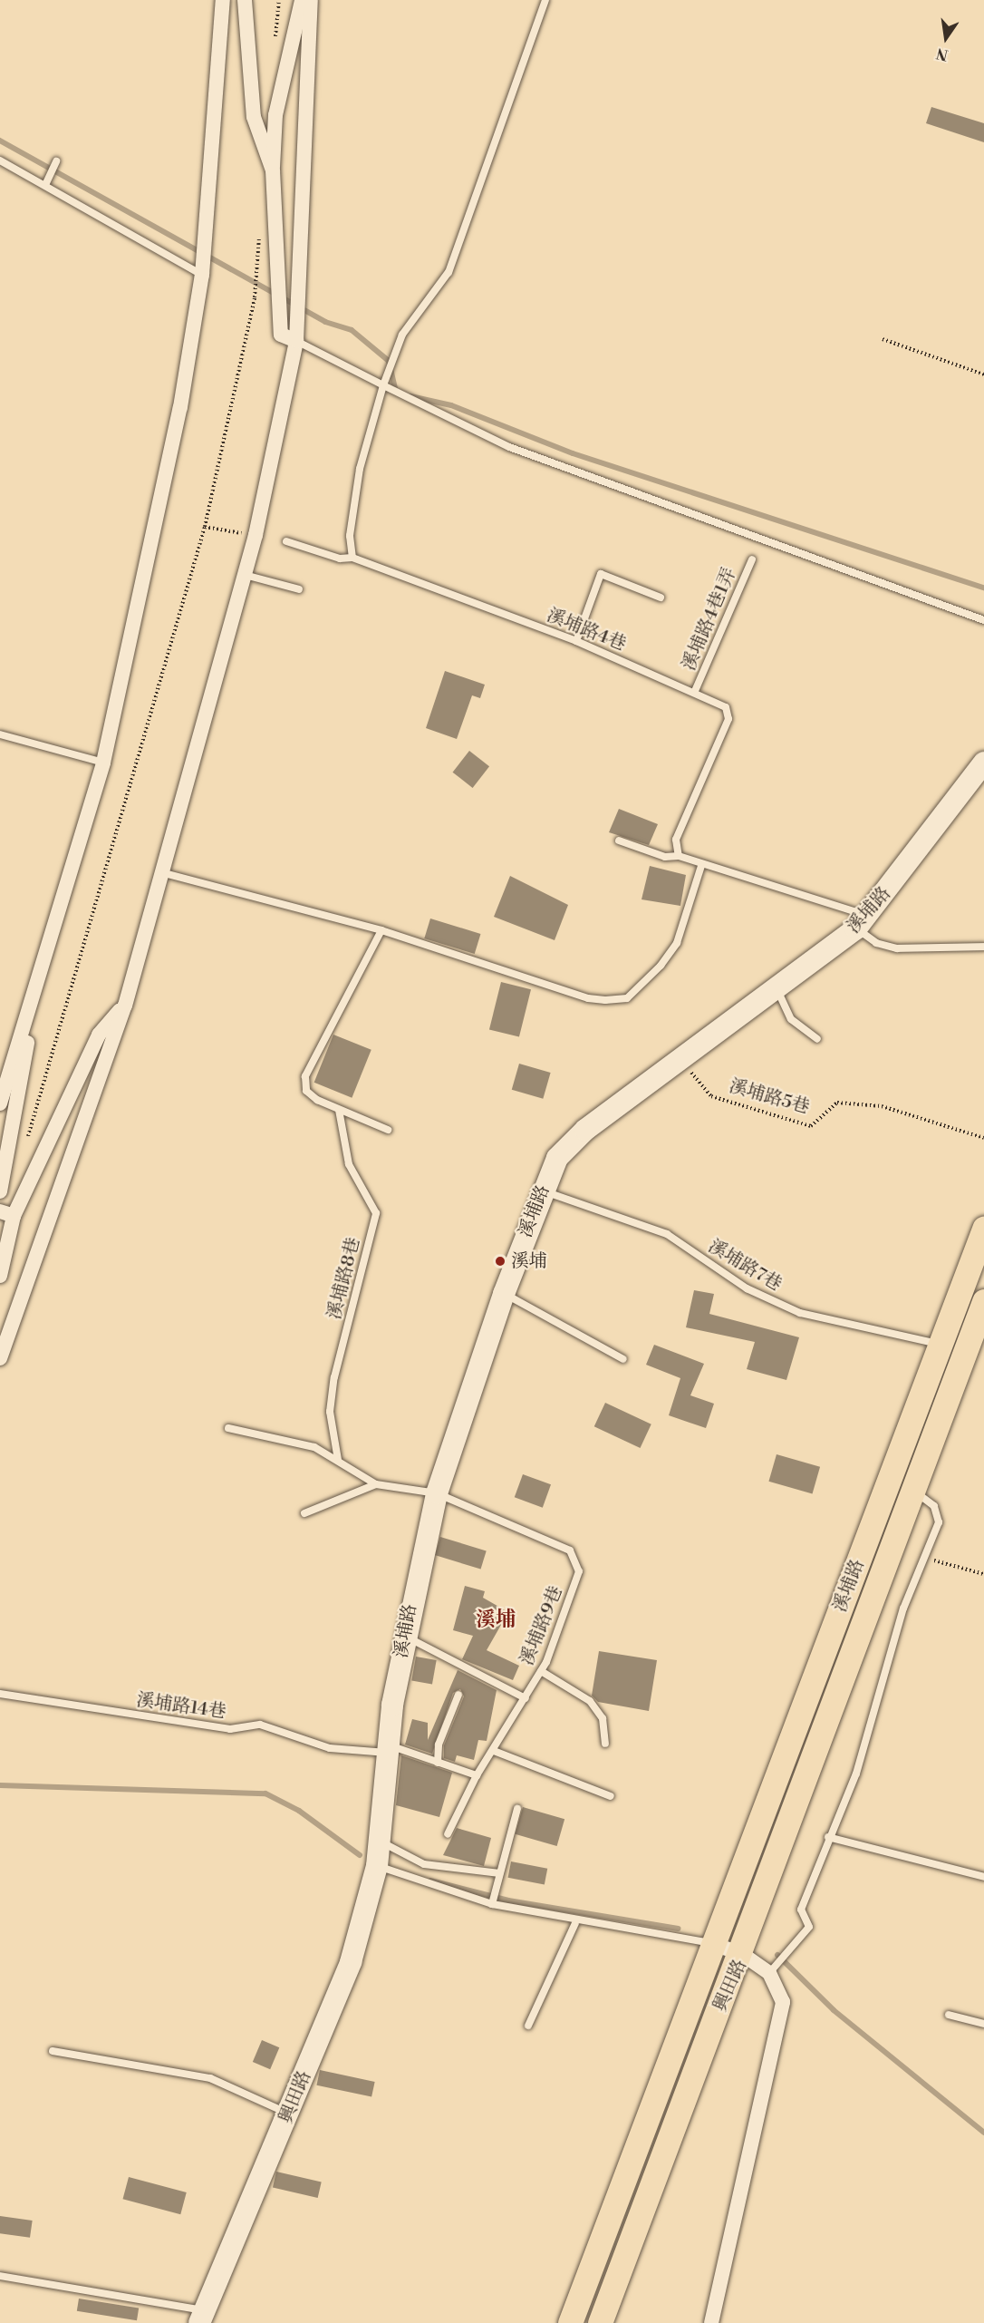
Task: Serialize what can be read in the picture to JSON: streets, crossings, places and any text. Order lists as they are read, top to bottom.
{
  "streets": {
    "main road": ["溪埔路", "興田路"],
    "lane": [
      "溪埔路4巷1弄",
      "溪埔路4巷",
      "溪埔路7巷",
      "溪埔路8巷",
      "溪埔路9巷",
      "溪埔路14巷"
    ],
    "path": ["溪埔路5巷"]
  },
  "crossings": [
    ["溪埔路4巷1弄", "溪埔路4巷"],
    ["溪埔路", "溪埔路5巷"],
    ["溪埔路", "溪埔路7巷"],
    ["溪埔路", "溪埔路9巷"],
    ["溪埔路", "溪埔路14巷"],
    ["溪埔路", "興田路"],
    ["溪埔路9巷", "溪埔路14巷"]
  ],
  "districts": ["溪埔"],
  "places": ["溪埔"],
  "north": "bottom"
}
